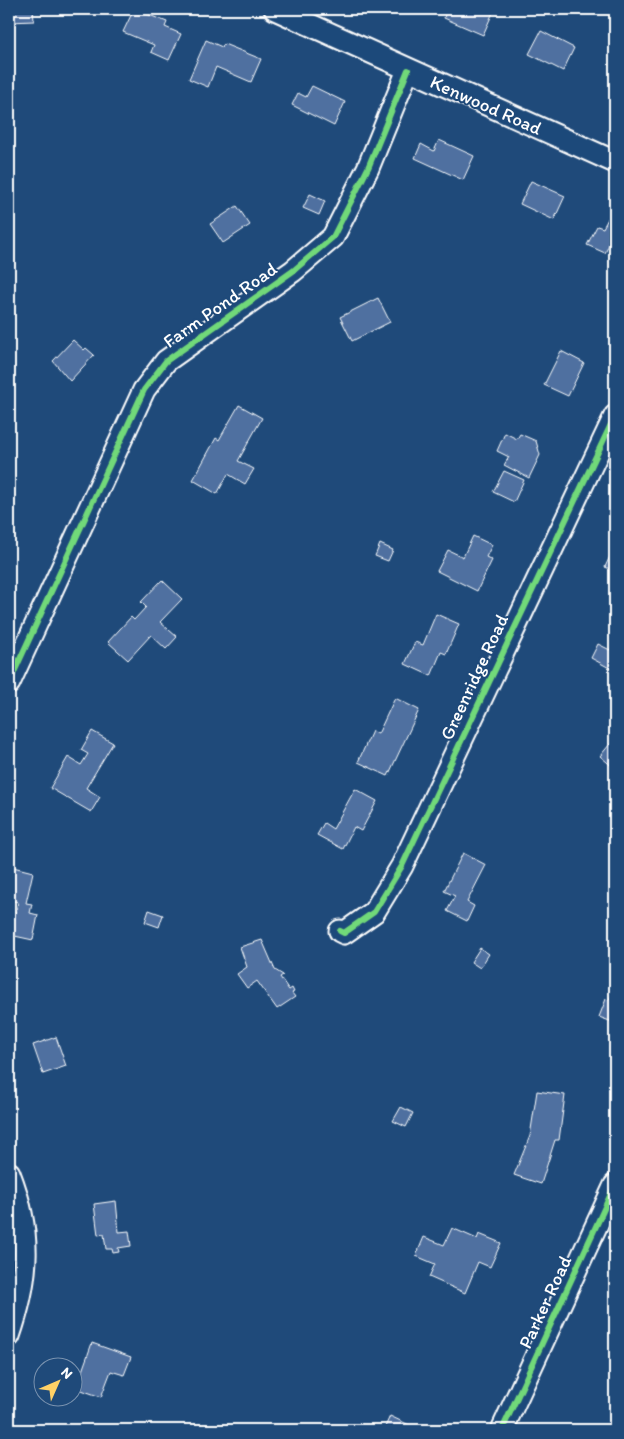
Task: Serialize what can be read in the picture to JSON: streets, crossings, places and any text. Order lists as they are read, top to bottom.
{
  "streets": {
    "street": [
      "Kenwood Road",
      "Farm Pond Road",
      "Greenridge Road",
      "Parker Road"
    ]
  },
  "crossings": [
    ["Kenwood Road", "Farm Pond Road"]
  ],
  "north": "top right"
}
